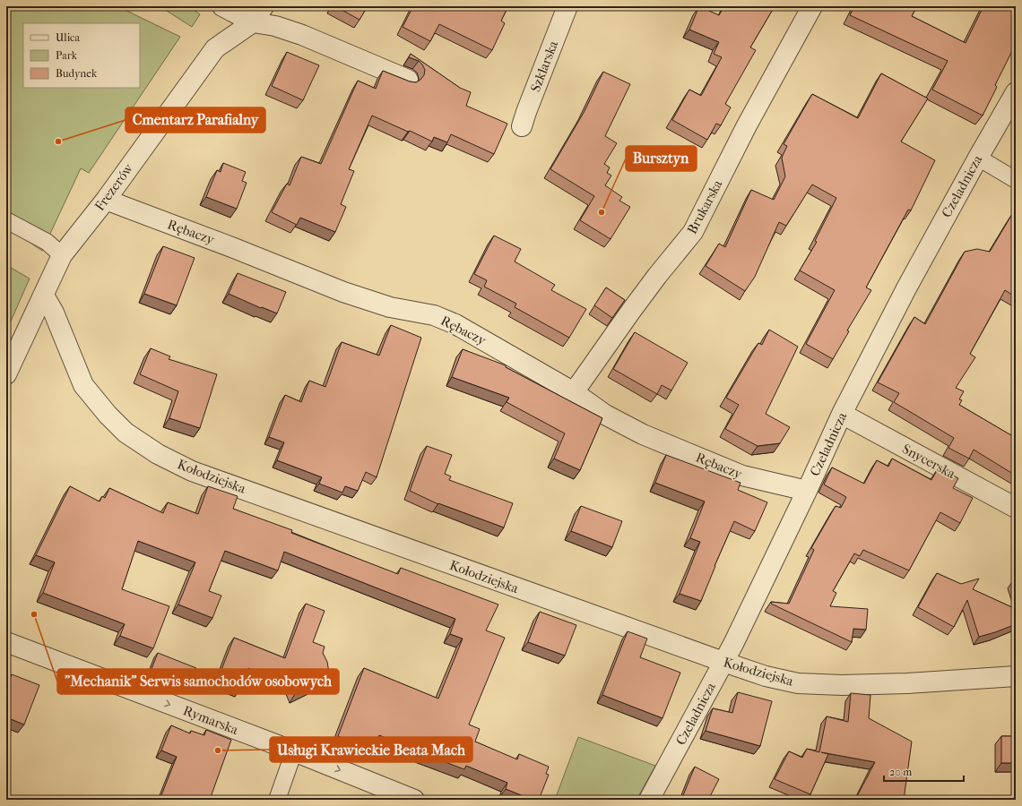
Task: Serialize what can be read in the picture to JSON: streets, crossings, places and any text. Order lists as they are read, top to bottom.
{
  "streets": {
    "street": [
      "Szklarska",
      "Czeladnicza",
      "Frezerów",
      "Brukarska",
      "Rębaczy",
      "Snycerska",
      "Kołodziejska",
      "Rymarska"
    ]
  },
  "crossings": [
    ["Czeladnicza", "Rębaczy"],
    ["Czeladnicza", "Snycerska"],
    ["Czeladnicza", "Kołodziejska"],
    ["Frezerów", "Rębaczy"],
    ["Frezerów", "Kołodziejska"],
    ["Brukarska", "Rębaczy"]
  ],
  "one_way": ["Rymarska"],
  "places": [
    "Cmentarz Parafialny",
    "Bursztyn",
    "\"Mechanik\" Serwis samochodów osobowych",
    "Usługi Krawieckie Beata Mach"
  ],
  "legend": ["Ulica", "Park", "Budynek"],
  "scale_bar": "20 m"
}
